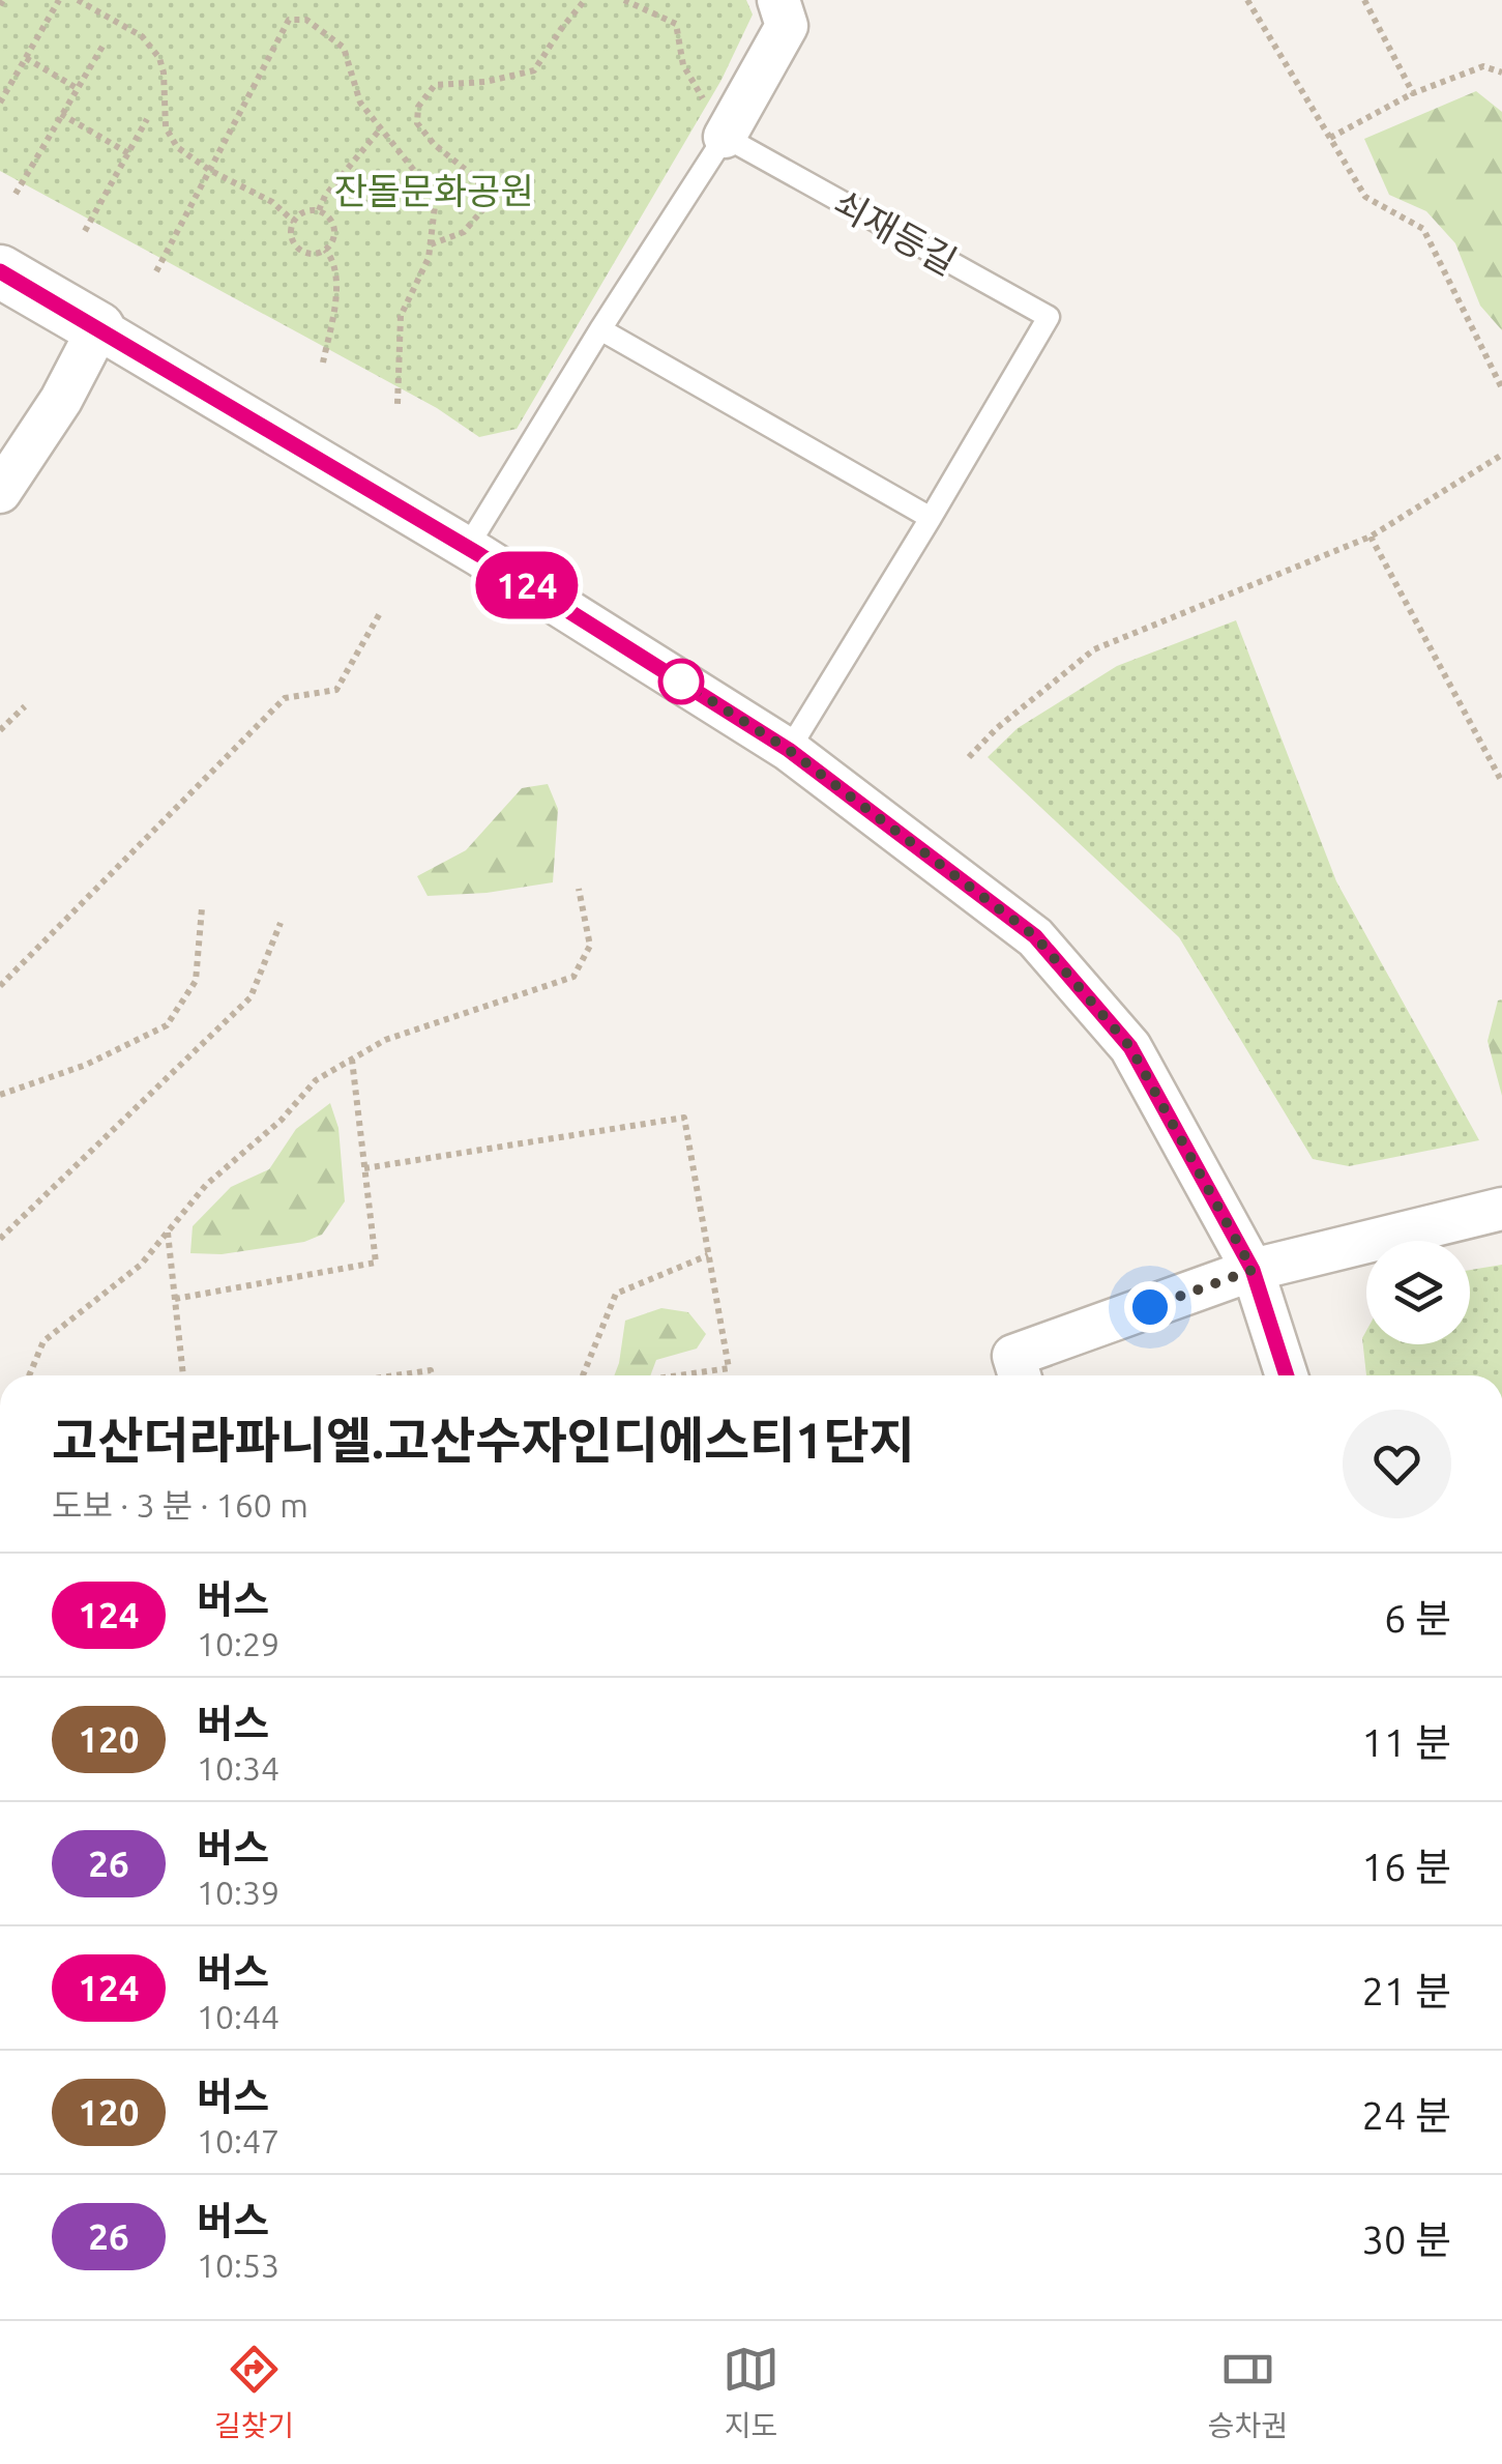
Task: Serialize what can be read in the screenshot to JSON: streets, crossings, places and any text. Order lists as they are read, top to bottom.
{
  "streets": {
    "lane": ["쇠재등길"]
  },
  "parks": ["잔돌문화공원"],
  "lines": ["bus line 124"],
  "page": {
    "on_map": "124",
    "heading": ["고산더라파니엘.고산수자인디에스티1단지", "도보 · 3 분 · 160 m"],
    "list": [
      {
        "mark": "124",
        "name": "버스",
        "note": "10:29",
        "value": "6 분"
      },
      {
        "mark": "120",
        "name": "버스",
        "note": "10:34",
        "value": "11 분"
      },
      {
        "mark": "26",
        "name": "버스",
        "note": "10:39",
        "value": "16 분"
      },
      {
        "mark": "124",
        "name": "버스",
        "note": "10:44",
        "value": "21 분"
      },
      {
        "mark": "120",
        "name": "버스",
        "note": "10:47",
        "value": "24 분"
      },
      {
        "mark": "26",
        "name": "버스",
        "note": "10:53",
        "value": "30 분"
      }
    ],
    "tabs": ["길찾기", "지도", "승차권"]
  }
}
